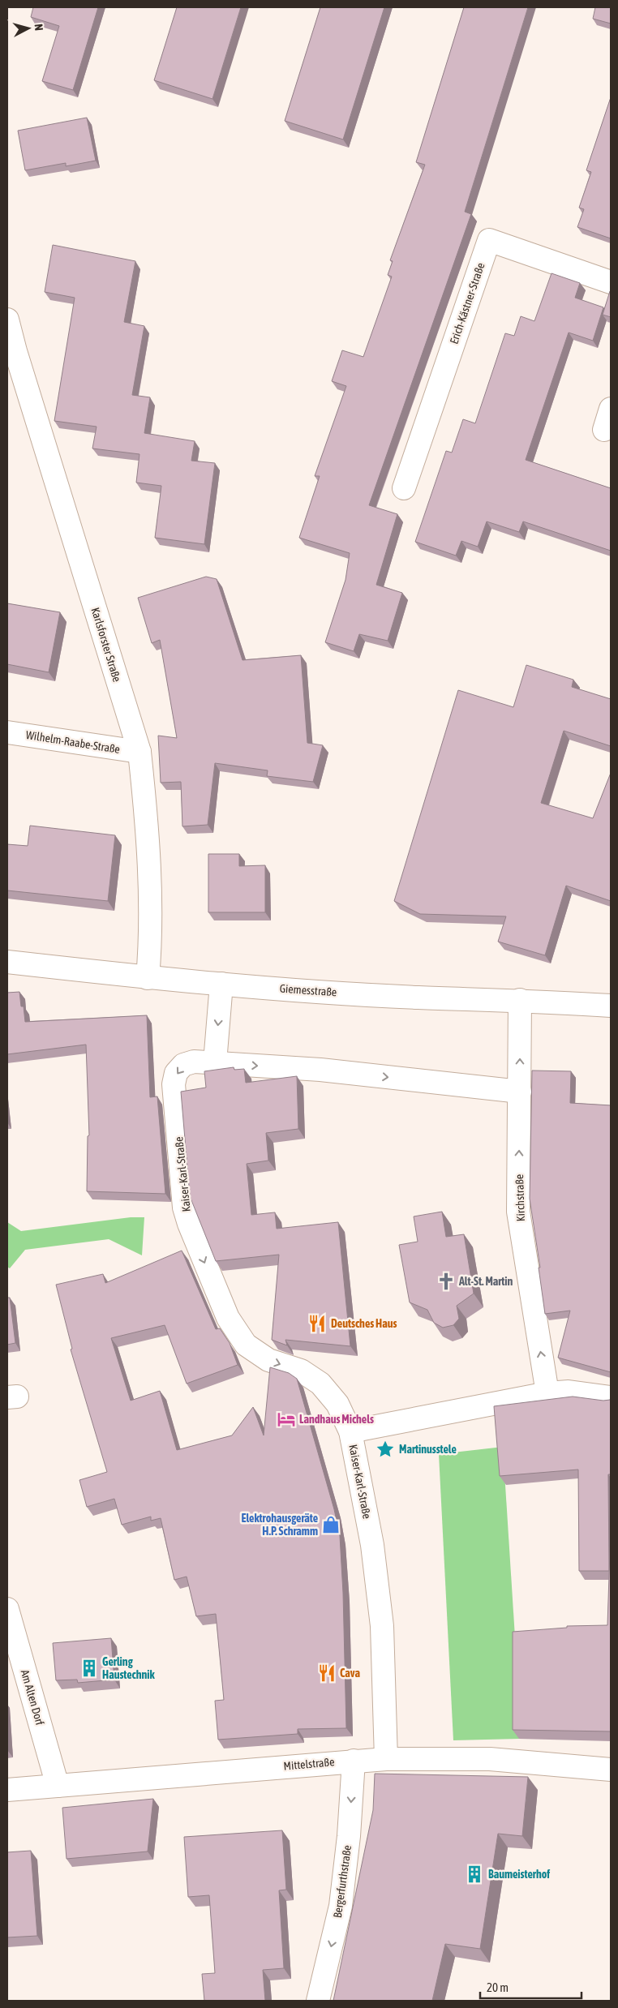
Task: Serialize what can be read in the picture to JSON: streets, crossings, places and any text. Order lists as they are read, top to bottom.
{
  "streets": {
    "street": [
      "Erich-Kästner-Straße",
      "Karlsforster Straße",
      "Wilhelm-Raabe-Straße",
      "Giemesstraße",
      "Kaiser-Karl-Straße",
      "Kirchstraße",
      "Am Alten Dorf",
      "Mittelstraße",
      "Bergerfurthstraße"
    ]
  },
  "crossings": [
    ["Karlsforster Straße", "Wilhelm-Raabe-Straße"],
    ["Karlsforster Straße", "Giemesstraße"],
    ["Giemesstraße", "Kirchstraße"],
    ["Kaiser-Karl-Straße", "Kirchstraße"],
    ["Kaiser-Karl-Straße", "Mittelstraße"],
    ["Am Alten Dorf", "Mittelstraße"],
    ["Mittelstraße", "Bergerfurthstraße"]
  ],
  "one_way": ["Kirchstraße", "Bergerfurthstraße"],
  "places": {
    "church": ["Alt-St. Martin"],
    "restaurant": ["Deutsches Haus", "Cava"],
    "hotel": ["Landhaus Michels"],
    "place": ["Martinusstele"],
    "shop": ["Elektrohausgeräte H.P. Schramm"],
    "building": ["Gerling Haustechnik", "Baumeisterhof"]
  },
  "scale_bar": "20 m",
  "north": "right"
}
